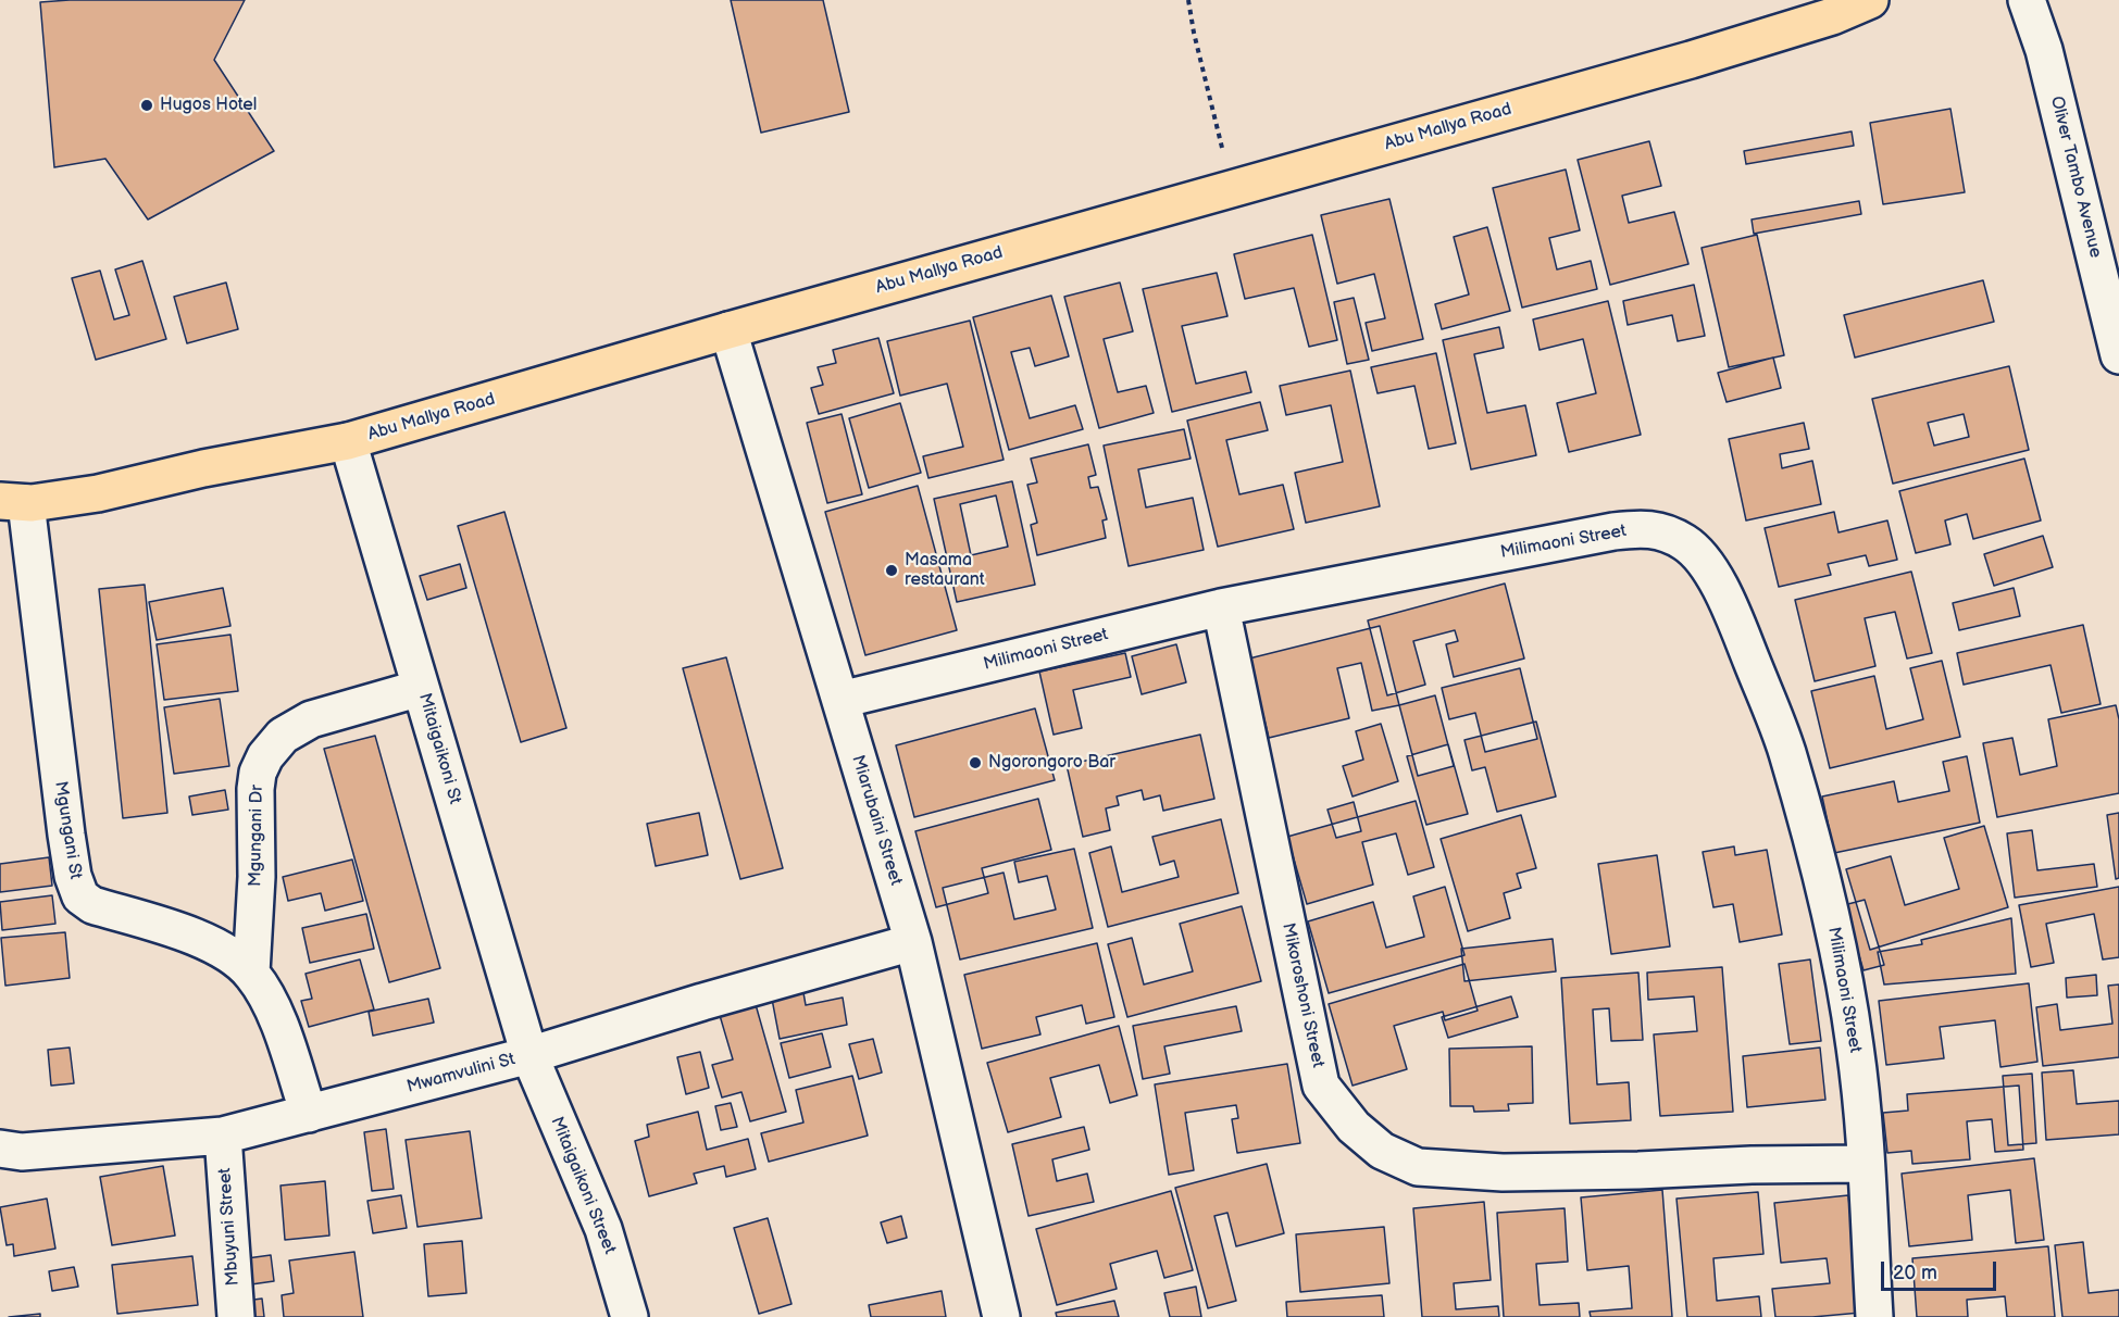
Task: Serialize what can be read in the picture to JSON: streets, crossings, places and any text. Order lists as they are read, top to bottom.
{
  "streets": {
    "main road": ["Abu Mallya Road"],
    "street": [
      "Oliver Tambo Avenue",
      "Milimaoni Street",
      "Mitaigaikoni St",
      "Miarubaini Street",
      "Mgungani St",
      "Mgungani Dr",
      "Mikoroshoni Street",
      "Mwamvulini St",
      "Mitaigaikoni Street",
      "Mbuyuni Street"
    ]
  },
  "crossings": [
    ["Abu Mallya Road", "Mitaigaikoni St"],
    ["Abu Mallya Road", "Miarubaini Street"],
    ["Abu Mallya Road", "Mgungani St"],
    ["Milimaoni Street", "Miarubaini Street"],
    ["Milimaoni Street", "Mikoroshoni Street"],
    ["Mitaigaikoni St", "Mgungani Dr"],
    ["Mitaigaikoni St", "Mwamvulini St"],
    ["Mitaigaikoni St", "Mitaigaikoni Street"],
    ["Miarubaini Street", "Mwamvulini St"],
    ["Mgungani St", "Mgungani Dr"],
    ["Mgungani St", "Mwamvulini St"],
    ["Mwamvulini St", "Mitaigaikoni Street"],
    ["Mwamvulini St", "Mbuyuni Street"]
  ],
  "places": ["Hugos Hotel", "Masama restaurant", "Ngorongoro Bar"],
  "scale_bar": "20 m"
}
